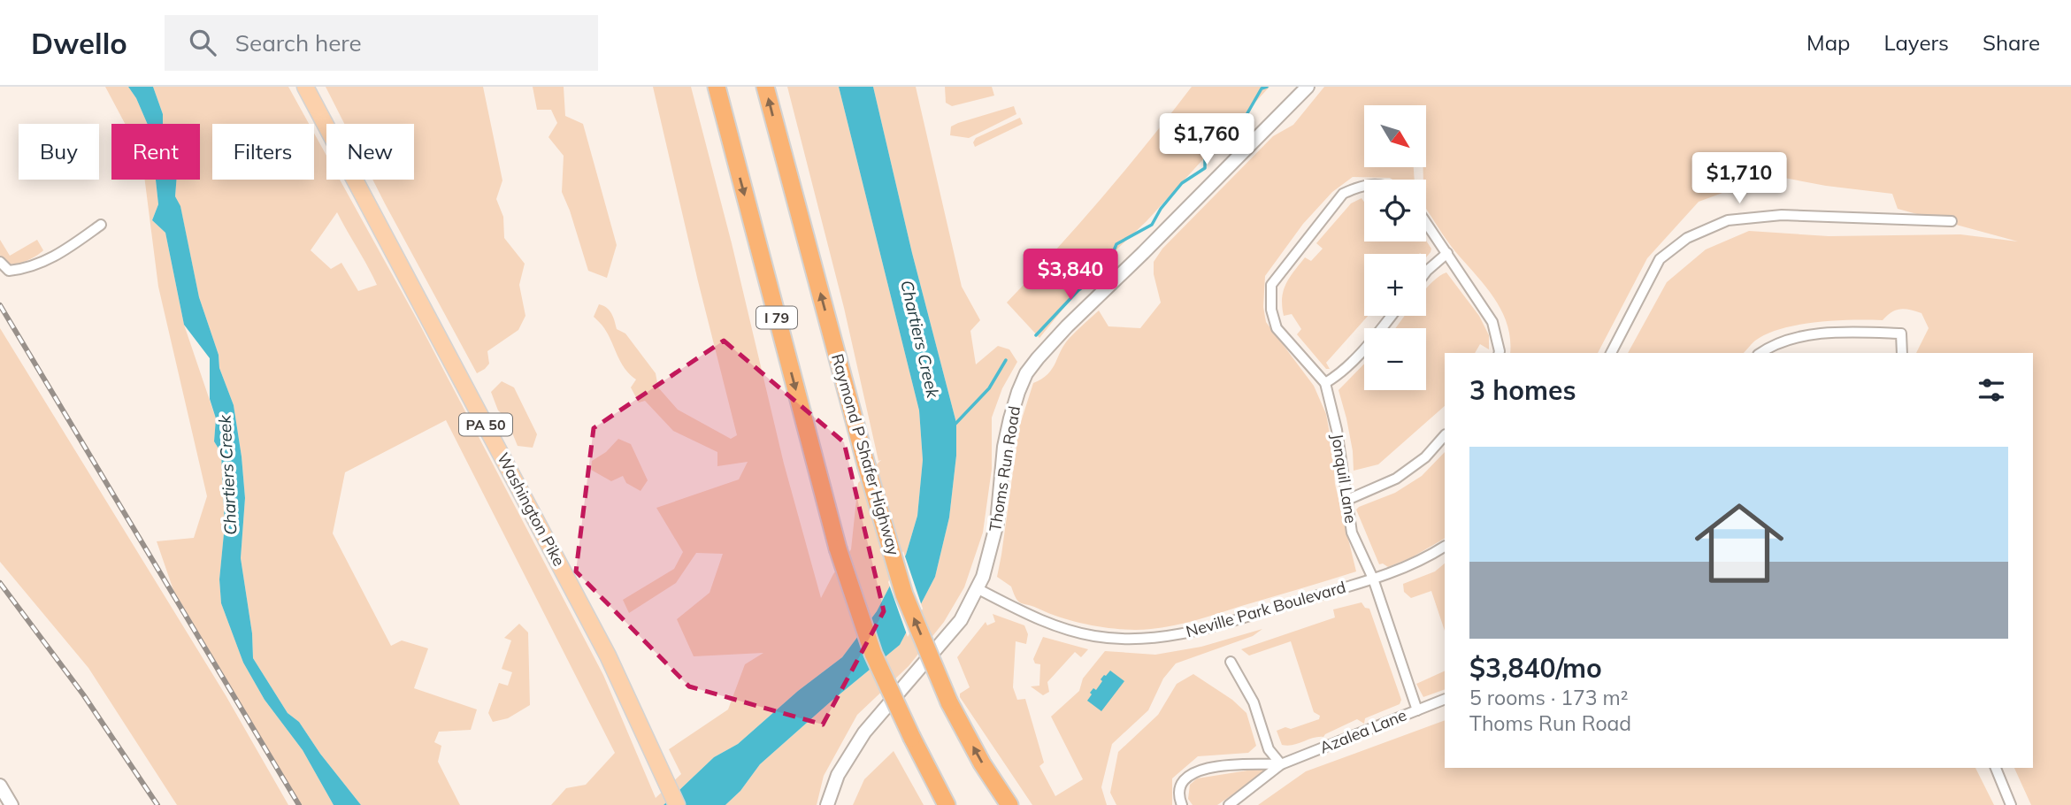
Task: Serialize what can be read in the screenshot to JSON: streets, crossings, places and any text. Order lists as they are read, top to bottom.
{
  "streets": {
    "highway": ["I 79", "Raymond P Shafer Highway"],
    "main road": ["PA 50", "Washington Pike"],
    "street": [
      "Thoms Run Road",
      "Jonquil Lane",
      "Neville Park Boulevard",
      "Azalea Lane"
    ]
  },
  "crossings": [
    ["Thoms Run Road", "Neville Park Boulevard"],
    ["Jonquil Lane", "Neville Park Boulevard"],
    ["Jonquil Lane", "Azalea Lane"]
  ],
  "water": ["Chartiers Creek"],
  "north": "bottom right",
  "page": {
    "header": "Dwello",
    "search": "Search here",
    "nav": ["Map", "Layers", "Share"],
    "map_buttons": ["+", "−"],
    "price": ["$1,760", "$1,710", "$3,840"],
    "chip": [
      "Buy",
      "Rent",
      "Filters",
      "New"
    ],
    "heading": "3 homes",
    "list": [
      {
        "name": "$3,840/mo",
        "note": "5 rooms · 173 m² · Thoms Run Road"
      }
    ]
  }
}
